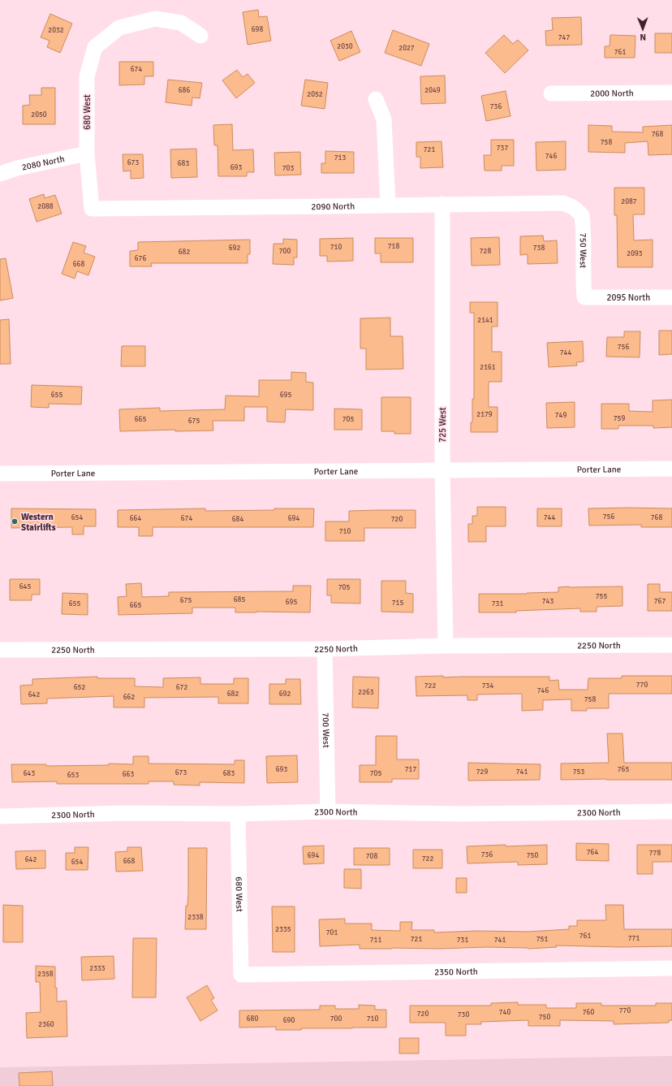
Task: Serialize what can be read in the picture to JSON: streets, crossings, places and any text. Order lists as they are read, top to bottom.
{
  "streets": {
    "street": [
      "2000 North",
      "680 West",
      "2080 North",
      "2090 North",
      "750 West",
      "2095 North",
      "725 West",
      "Porter Lane",
      "2250 North",
      "700 West",
      "2300 North",
      "2350 North"
    ]
  },
  "crossings": [
    ["680 West", "2080 North"],
    ["680 West", "2090 North"],
    ["680 West", "2300 North"],
    ["680 West", "2350 North"],
    ["2090 North", "750 West"],
    ["2090 North", "725 West"],
    ["750 West", "2095 North"],
    ["725 West", "Porter Lane"],
    ["725 West", "2250 North"],
    ["2250 North", "700 West"],
    ["700 West", "2300 North"]
  ],
  "places": ["Western Stairlifts"],
  "house_numbers": [
    "698",
    "2032",
    "747",
    "2030",
    "2027",
    "761",
    "674",
    "686",
    "2049",
    "2052",
    "736",
    "2050",
    "768",
    "758",
    "737",
    "721",
    "746",
    "713",
    "673",
    "683",
    "693",
    "703",
    "2087",
    "2088",
    "718",
    "710",
    "692",
    "738",
    "700",
    "728",
    "682",
    "2093",
    "676",
    "668",
    "2141",
    "756",
    "744",
    "2161",
    "655",
    "695",
    "2179",
    "749",
    "759",
    "665",
    "705",
    "675",
    "756",
    "654",
    "744",
    "768",
    "664",
    "674",
    "694",
    "684",
    "720",
    "710",
    "645",
    "705",
    "755",
    "685",
    "675",
    "743",
    "767",
    "695",
    "715",
    "655",
    "731",
    "665",
    "770",
    "722",
    "734",
    "652",
    "672",
    "746",
    "2263",
    "682",
    "692",
    "642",
    "662",
    "758",
    "693",
    "717",
    "765",
    "729",
    "741",
    "753",
    "673",
    "643",
    "683",
    "705",
    "663",
    "653",
    "764",
    "778",
    "736",
    "694",
    "750",
    "708",
    "722",
    "642",
    "668",
    "654",
    "2338",
    "2335",
    "701",
    "761",
    "771",
    "721",
    "751",
    "711",
    "731",
    "741",
    "2333",
    "2358",
    "770",
    "740",
    "760",
    "720",
    "730",
    "750",
    "680",
    "700",
    "710",
    "690",
    "2360"
  ],
  "north": "bottom"
}
